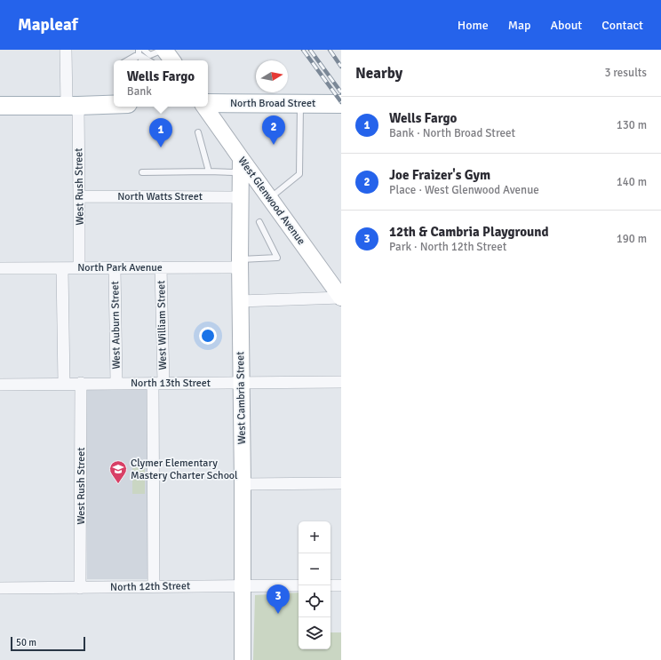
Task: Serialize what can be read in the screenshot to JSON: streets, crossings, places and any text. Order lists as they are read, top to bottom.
{
  "streets": {
    "main road": ["North Broad Street"],
    "street": [
      "West Rush Street",
      "North Watts Street",
      "West Glenwood Avenue",
      "North Park Avenue",
      "West Auburn Street",
      "West William Street",
      "North 13th Street",
      "West Cambria Street",
      "North 12th Street"
    ]
  },
  "crossings": [
    ["West Rush Street", "North Watts Street"],
    ["West Rush Street", "North Park Avenue"],
    ["West Rush Street", "North 13th Street"],
    ["West Rush Street", "North 12th Street"],
    ["North Watts Street", "West Cambria Street"],
    ["West Glenwood Avenue", "West Cambria Street"],
    ["North Park Avenue", "West Auburn Street"],
    ["North Park Avenue", "West William Street"],
    ["North Park Avenue", "West Cambria Street"],
    ["West Auburn Street", "North 13th Street"],
    ["West William Street", "North 13th Street"],
    ["West William Street", "North 12th Street"],
    ["North 13th Street", "West Cambria Street"],
    ["West Cambria Street", "North 12th Street"]
  ],
  "places": {
    "school or university": ["Clymer Elementary Mastery Charter School"]
  },
  "scale_bar": "50 m",
  "north": "right",
  "page": {
    "header": "Mapleaf",
    "nav": [
      "Home",
      "Map",
      "About",
      "Contact"
    ],
    "heading": ["Nearby", "3 results"],
    "popup": ["Wells Fargo", "Bank"],
    "list": [
      {
        "mark": "1",
        "name": "Wells Fargo",
        "note": "Bank · North Broad Street",
        "value": "130 m"
      },
      {
        "mark": "2",
        "name": "Joe Fraizer's Gym",
        "note": "Place · West Glenwood Avenue",
        "value": "140 m"
      },
      {
        "mark": "3",
        "name": "12th & Cambria Playground",
        "note": "Park · North 12th Street",
        "value": "190 m"
      }
    ],
    "pins": ["2", "1", "3"],
    "map_buttons": ["+", "−"],
    "scale": "50 m"
  }
}
